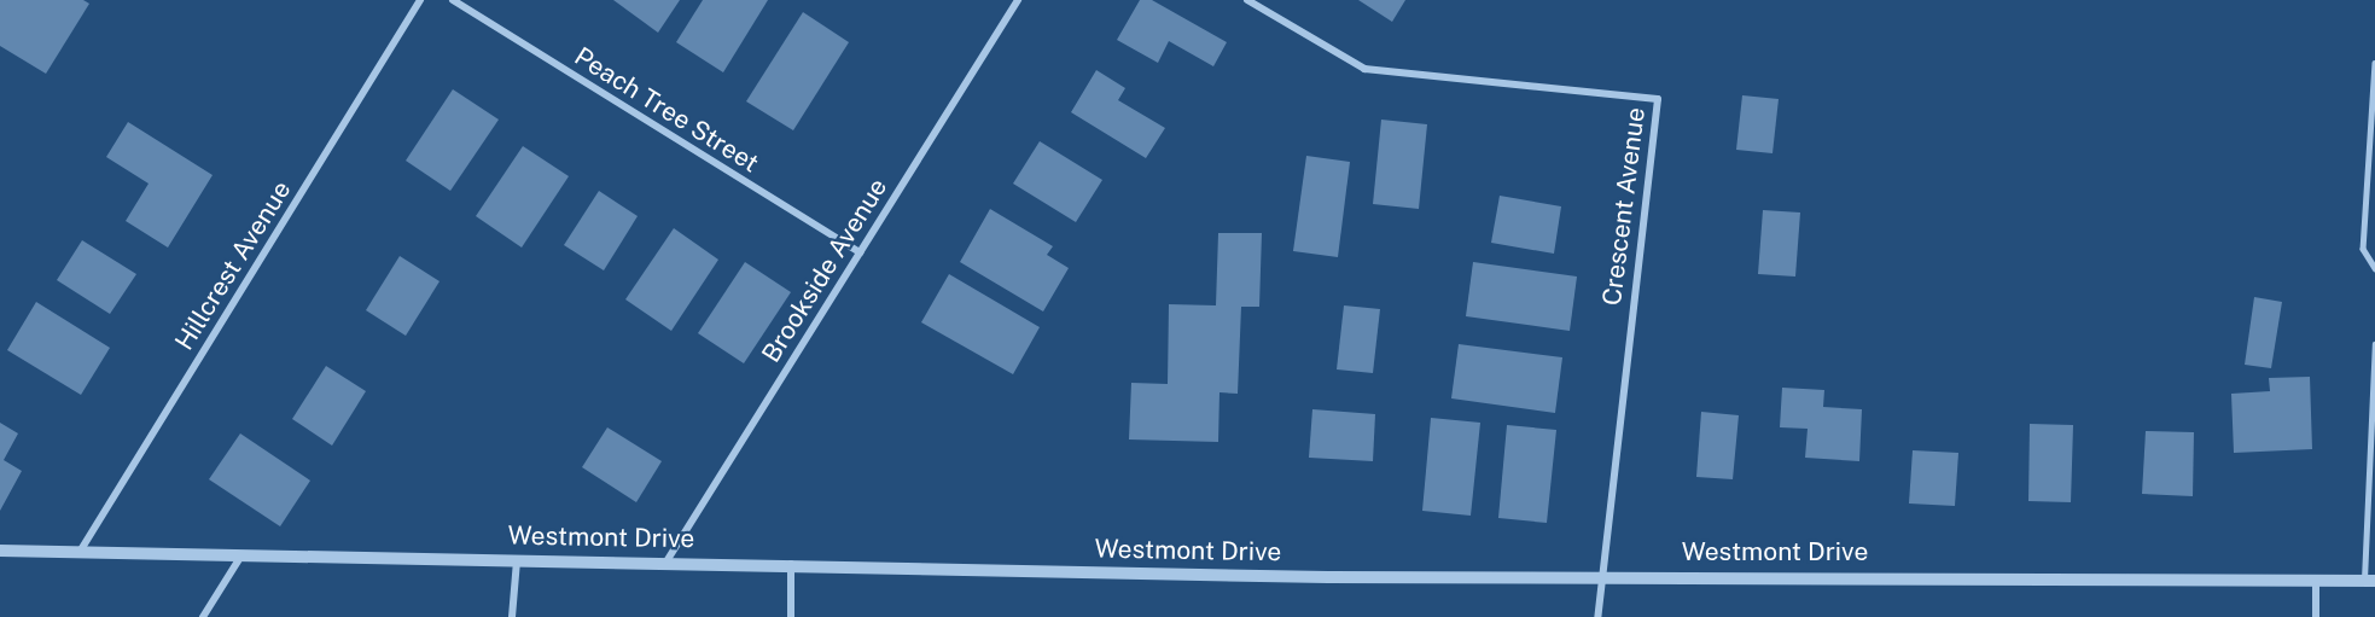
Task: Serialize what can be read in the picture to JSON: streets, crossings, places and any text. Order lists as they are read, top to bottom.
{
  "streets": {
    "street": [
      "Peach Tree Street",
      "Crescent Avenue",
      "Hillcrest Avenue",
      "Brookside Avenue",
      "Westmont Drive"
    ]
  },
  "crossings": [
    ["Peach Tree Street", "Brookside Avenue"],
    ["Crescent Avenue", "Westmont Drive"],
    ["Hillcrest Avenue", "Westmont Drive"],
    ["Brookside Avenue", "Westmont Drive"]
  ]
}
